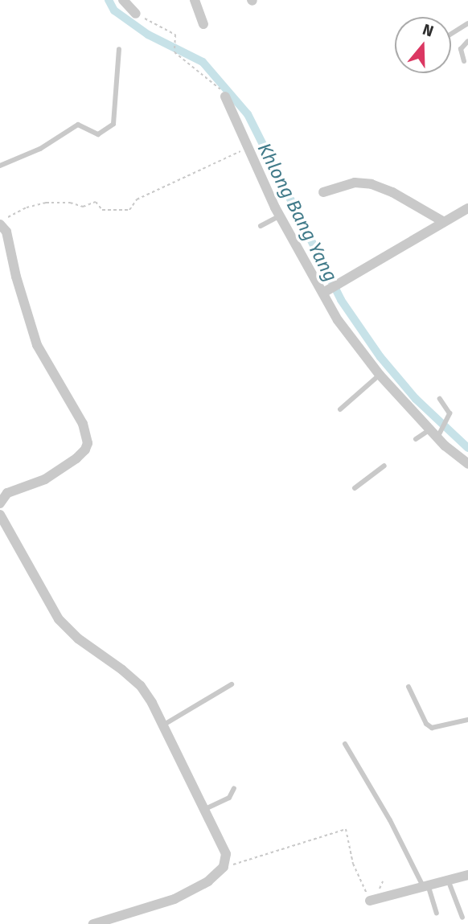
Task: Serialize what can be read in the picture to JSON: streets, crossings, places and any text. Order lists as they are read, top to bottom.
{
  "water": ["Khlong Bang Yang"],
  "north": "top"
}
